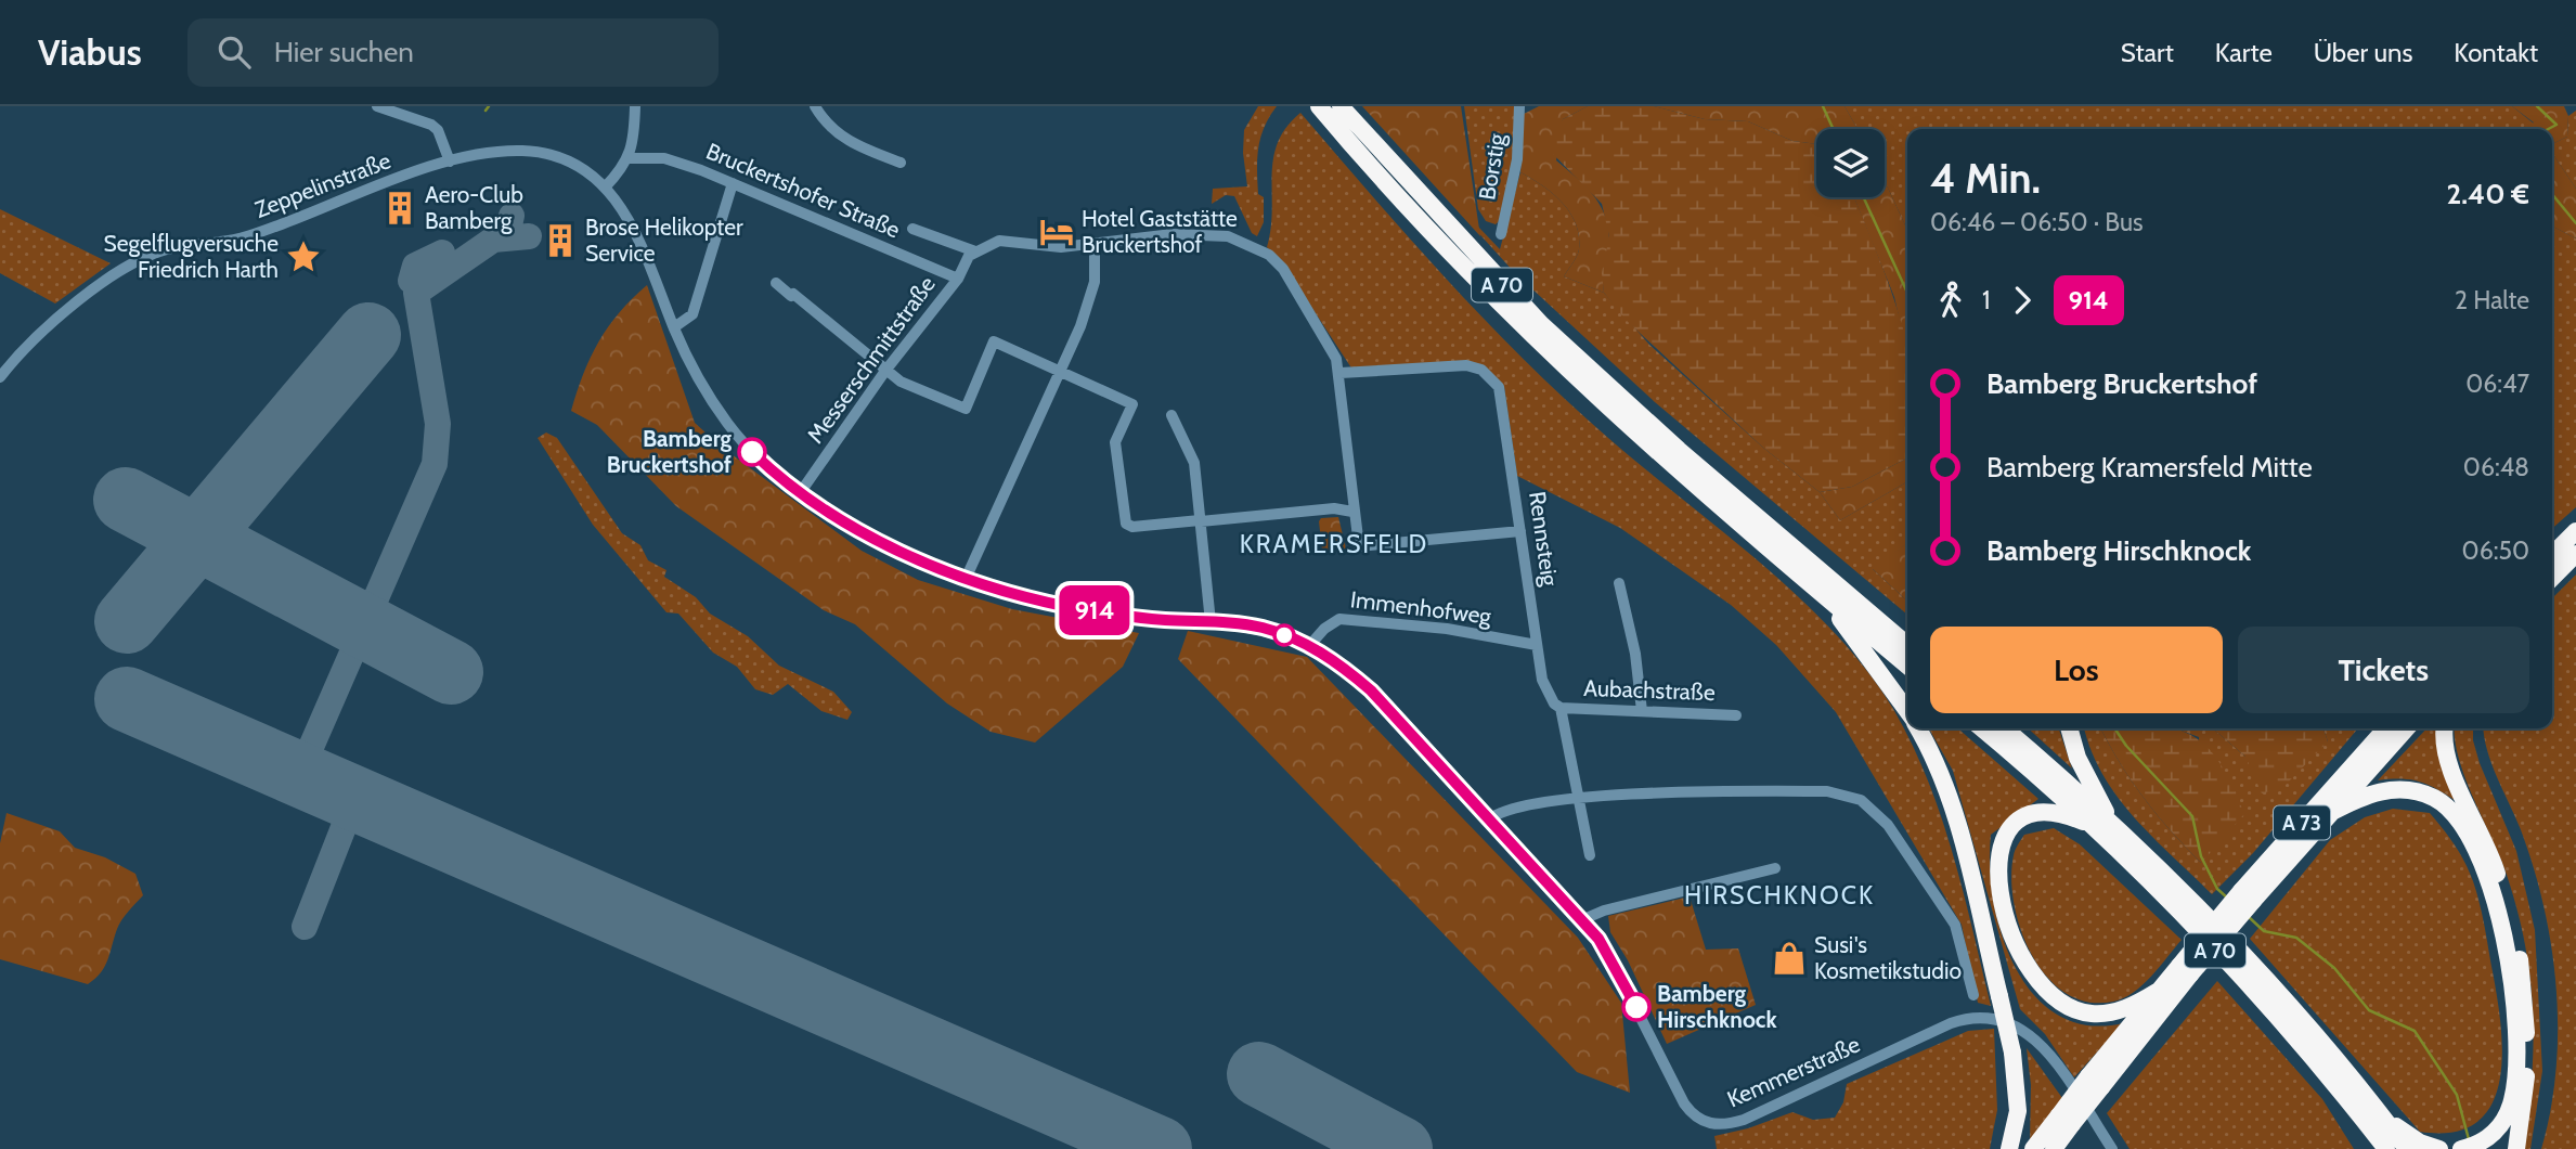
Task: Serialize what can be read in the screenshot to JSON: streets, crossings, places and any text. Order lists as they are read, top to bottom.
{
  "streets": {
    "highway": ["A 70", "A 73"],
    "street": [
      "Borstig",
      "Zeppelinstraße",
      "Bruckertshofer Straße",
      "Messerschmittstraße",
      "Rennsteig",
      "Immenhofweg",
      "Aubachstraße",
      "Kemmerstraße"
    ]
  },
  "crossings": [
    ["Zeppelinstraße", "Kemmerstraße"],
    ["Bruckertshofer Straße", "Messerschmittstraße"],
    ["Messerschmittstraße", "Kemmerstraße"],
    ["Rennsteig", "Immenhofweg"],
    ["Rennsteig", "Aubachstraße"],
    ["Immenhofweg", "Kemmerstraße"]
  ],
  "districts": ["KRAMERSFELD", "HIRSCHKNOCK"],
  "places": {
    "building": ["Aero-Club Bamberg", "Brose Helikopter Service"],
    "hotel": ["Hotel Gaststätte Bruckertshof"],
    "place": ["Segelflugversuche Friedrich Harth"],
    "other": ["Bamberg Bruckertshof", "Bamberg Hirschknock"],
    "shop": ["Susi's Kosmetikstudio"]
  },
  "lines": ["bus line 914"],
  "page": {
    "header": "Viabus",
    "search": "Hier suchen",
    "nav": [
      "Start",
      "Karte",
      "Über uns",
      "Kontakt"
    ],
    "on_map": "914",
    "heading": ["4 Min.", "06:46 – 06:50 · Bus", "2.40 €"],
    "legs": ["1", "914", "2 Halte"],
    "list": [
      {
        "name": "Bamberg Bruckertshof",
        "value": "06:47"
      },
      {
        "name": "Bamberg Kramersfeld Mitte",
        "value": "06:48"
      },
      {
        "name": "Bamberg Hirschknock",
        "value": "06:50"
      }
    ],
    "buttons": ["Los", "Tickets"]
  }
}
